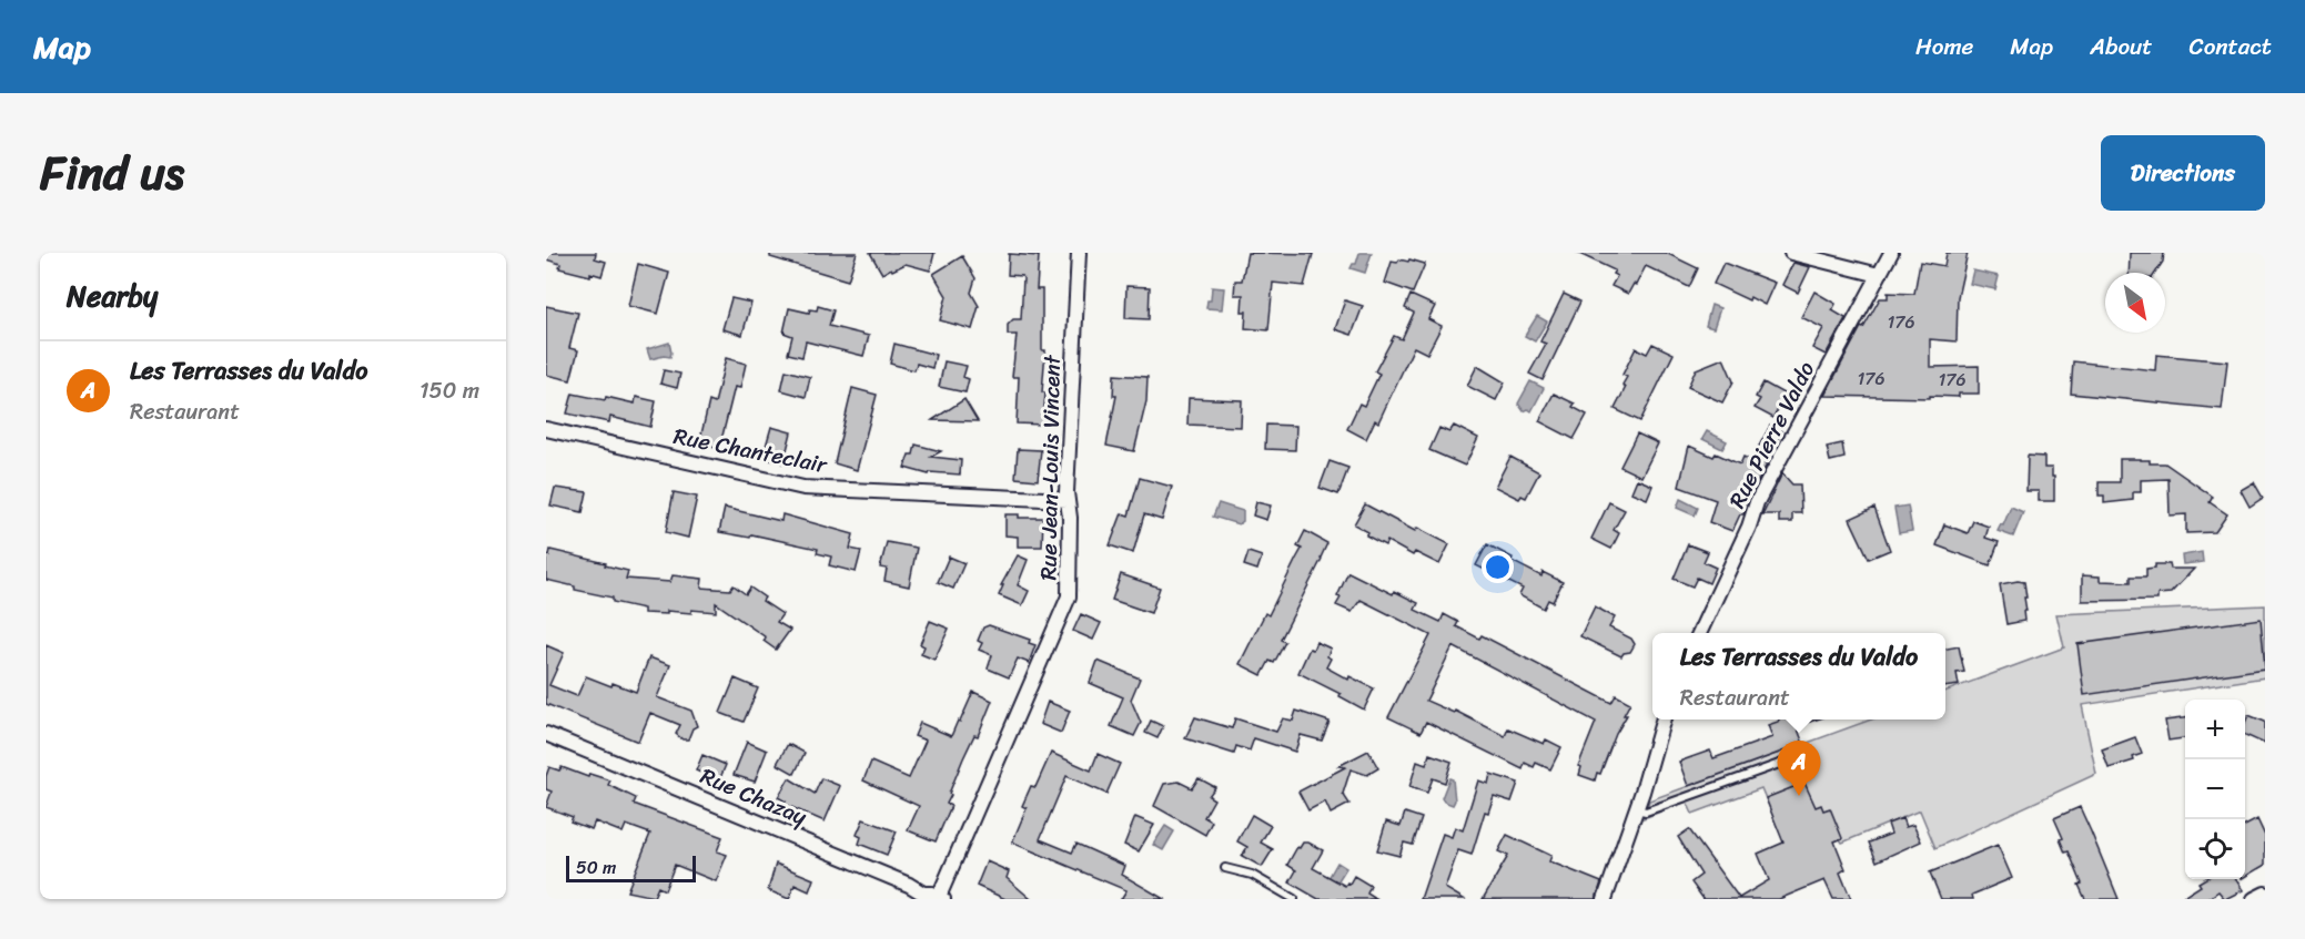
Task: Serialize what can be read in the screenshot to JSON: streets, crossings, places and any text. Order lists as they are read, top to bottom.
{
  "streets": {
    "street": [
      "Rue Pierre Valdo",
      "Rue Chanteclair",
      "Rue Jean-Louis Vincent",
      "Rue Chazay"
    ]
  },
  "crossings": [
    ["Rue Chanteclair", "Rue Jean-Louis Vincent"],
    ["Rue Jean-Louis Vincent", "Rue Chazay"]
  ],
  "house_numbers": ["176", "176", "176"],
  "scale_bar": "50 m",
  "north": "bottom right",
  "page": {
    "header": "Map",
    "nav": [
      "Home",
      "Map",
      "About",
      "Contact"
    ],
    "title": "Find us",
    "buttons": "Directions",
    "heading": "Nearby",
    "list": [
      {
        "mark": "A",
        "name": "Les Terrasses du Valdo",
        "note": "Restaurant",
        "value": "150 m"
      }
    ],
    "popup": ["Les Terrasses du Valdo", "Restaurant"],
    "map_buttons": ["+", "−"],
    "pins": "A",
    "scale": "50 m"
  }
}
